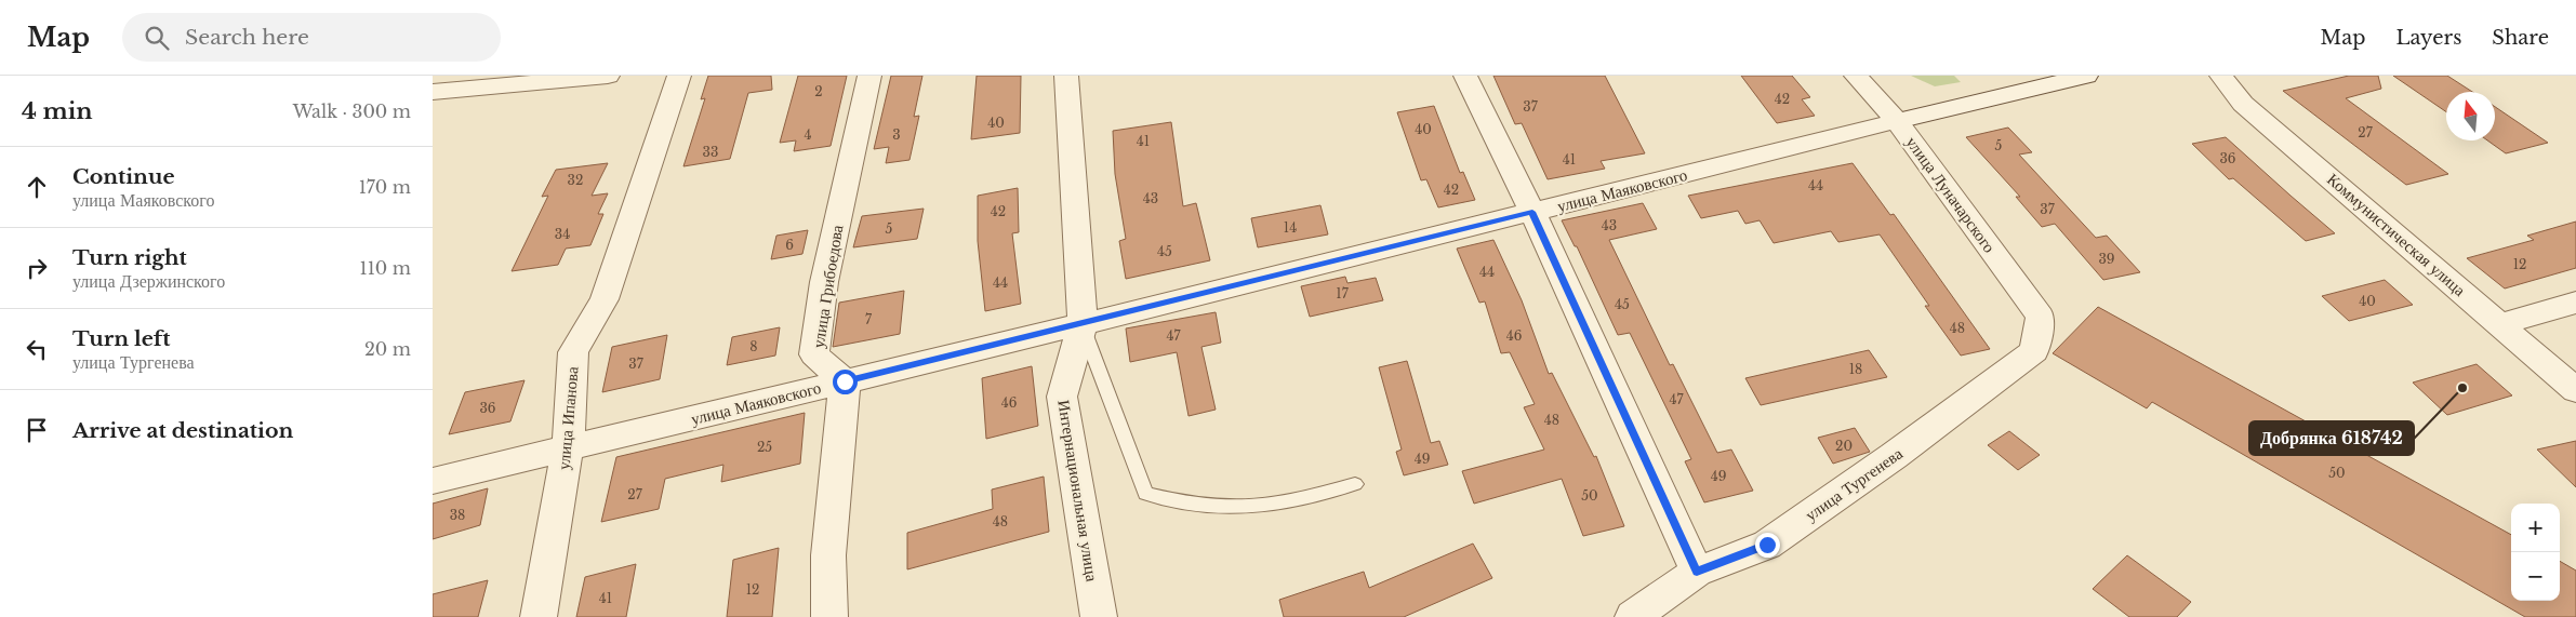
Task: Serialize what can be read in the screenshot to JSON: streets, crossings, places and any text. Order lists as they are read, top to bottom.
{
  "streets": {
    "street": [
      "улица Маяковского",
      "улица Луначарского",
      "Коммунистическая улица",
      "улица Грибоедова",
      "улица Ипанова",
      "улица Тургенева",
      "Интернациональная улица"
    ]
  },
  "crossings": [
    ["улица Маяковского", "улица Луначарского"],
    ["улица Маяковского", "улица Грибоедова"],
    ["улица Маяковского", "улица Ипанова"],
    ["улица Маяковского", "Интернациональная улица"],
    ["улица Луначарского", "улица Тургенева"]
  ],
  "places": ["Добрянка 618742"],
  "house_numbers": [
    "2",
    "42",
    "37",
    "40",
    "40",
    "27",
    "4",
    "3",
    "41",
    "5",
    "33",
    "36",
    "41",
    "32",
    "44",
    "42",
    "43",
    "37",
    "42",
    "43",
    "14",
    "5",
    "34",
    "6",
    "45",
    "39",
    "12",
    "44",
    "44",
    "17",
    "40",
    "45",
    "7",
    "48",
    "47",
    "46",
    "8",
    "37",
    "18",
    "47",
    "46",
    "36",
    "48",
    "20",
    "25",
    "49",
    "50",
    "49",
    "27",
    "50",
    "38",
    "48",
    "12",
    "41"
  ],
  "north": "top",
  "page": {
    "header": "Map",
    "search": "Search here",
    "nav": ["Map", "Layers", "Share"],
    "heading": ["4 min", "Walk · 300 m"],
    "list": [
      ["Continue", "улица Маяковского", "170 m"],
      ["Turn right", "улица Дзержинского", "110 m"],
      ["Turn left", "улица Тургенева", "20 m"],
      "Arrive at destination"
    ],
    "map_buttons": ["+", "−"]
  }
}
